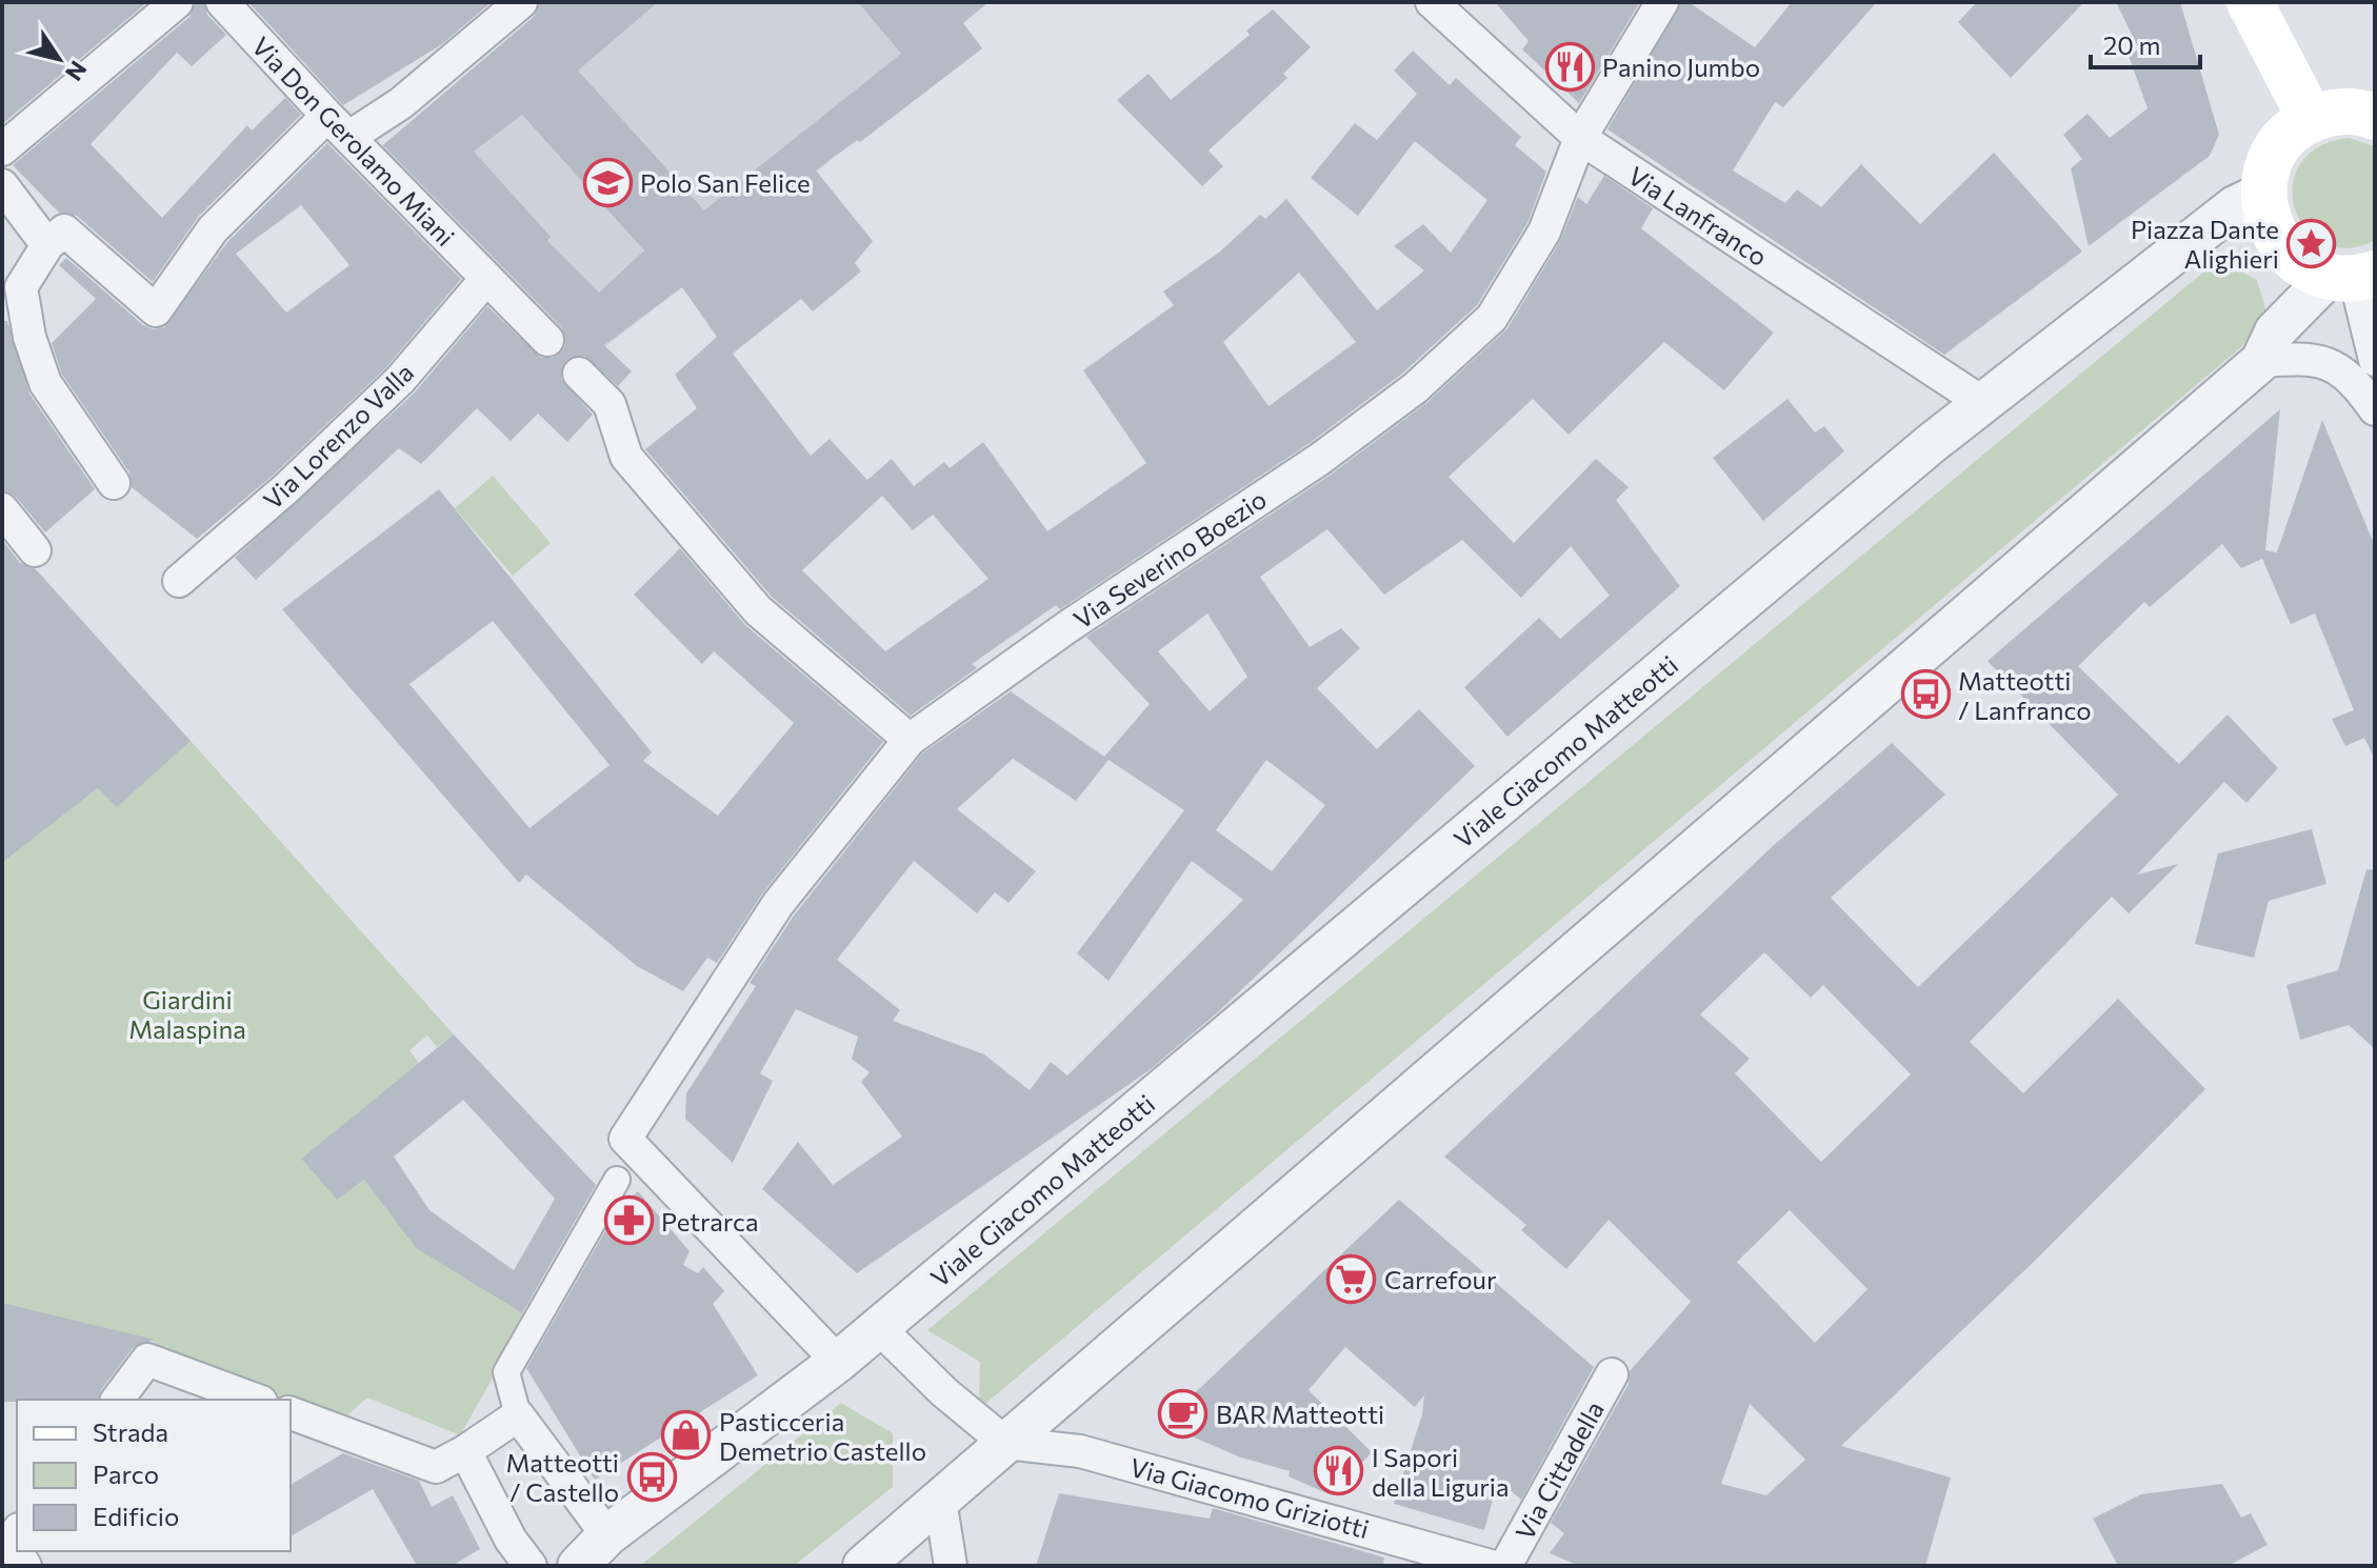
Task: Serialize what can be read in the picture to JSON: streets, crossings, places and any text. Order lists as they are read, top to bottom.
{
  "streets": {
    "street": [
      "Via Don Gerolamo Miani",
      "Via Lanfranco",
      "Via Lorenzo Valla",
      "Via Severino Boezio",
      "Viale Giacomo Matteotti",
      "Via Cittadella",
      "Via Giacomo Griziotti"
    ]
  },
  "crossings": [
    ["Via Don Gerolamo Miani", "Via Lorenzo Valla"],
    ["Via Lanfranco", "Via Severino Boezio"],
    ["Via Lanfranco", "Viale Giacomo Matteotti"],
    ["Via Severino Boezio", "Viale Giacomo Matteotti"]
  ],
  "parks": ["Giardini Malaspina"],
  "places": {
    "restaurant": ["Panino Jumbo", "I Sapori della Liguria"],
    "school or university": ["Polo San Felice"],
    "place": ["Piazza Dante Alighieri"],
    "bus stop": ["Matteotti / Lanfranco", "Matteotti / Castello"],
    "pharmacy": ["Petrarca"],
    "supermarket": ["Carrefour"],
    "cafe": ["BAR Matteotti"],
    "shop": ["Pasticceria Demetrio Castello"]
  },
  "legend": ["Strada", "Parco", "Edificio"],
  "scale_bar": "20 m",
  "north": "bottom right"
}
